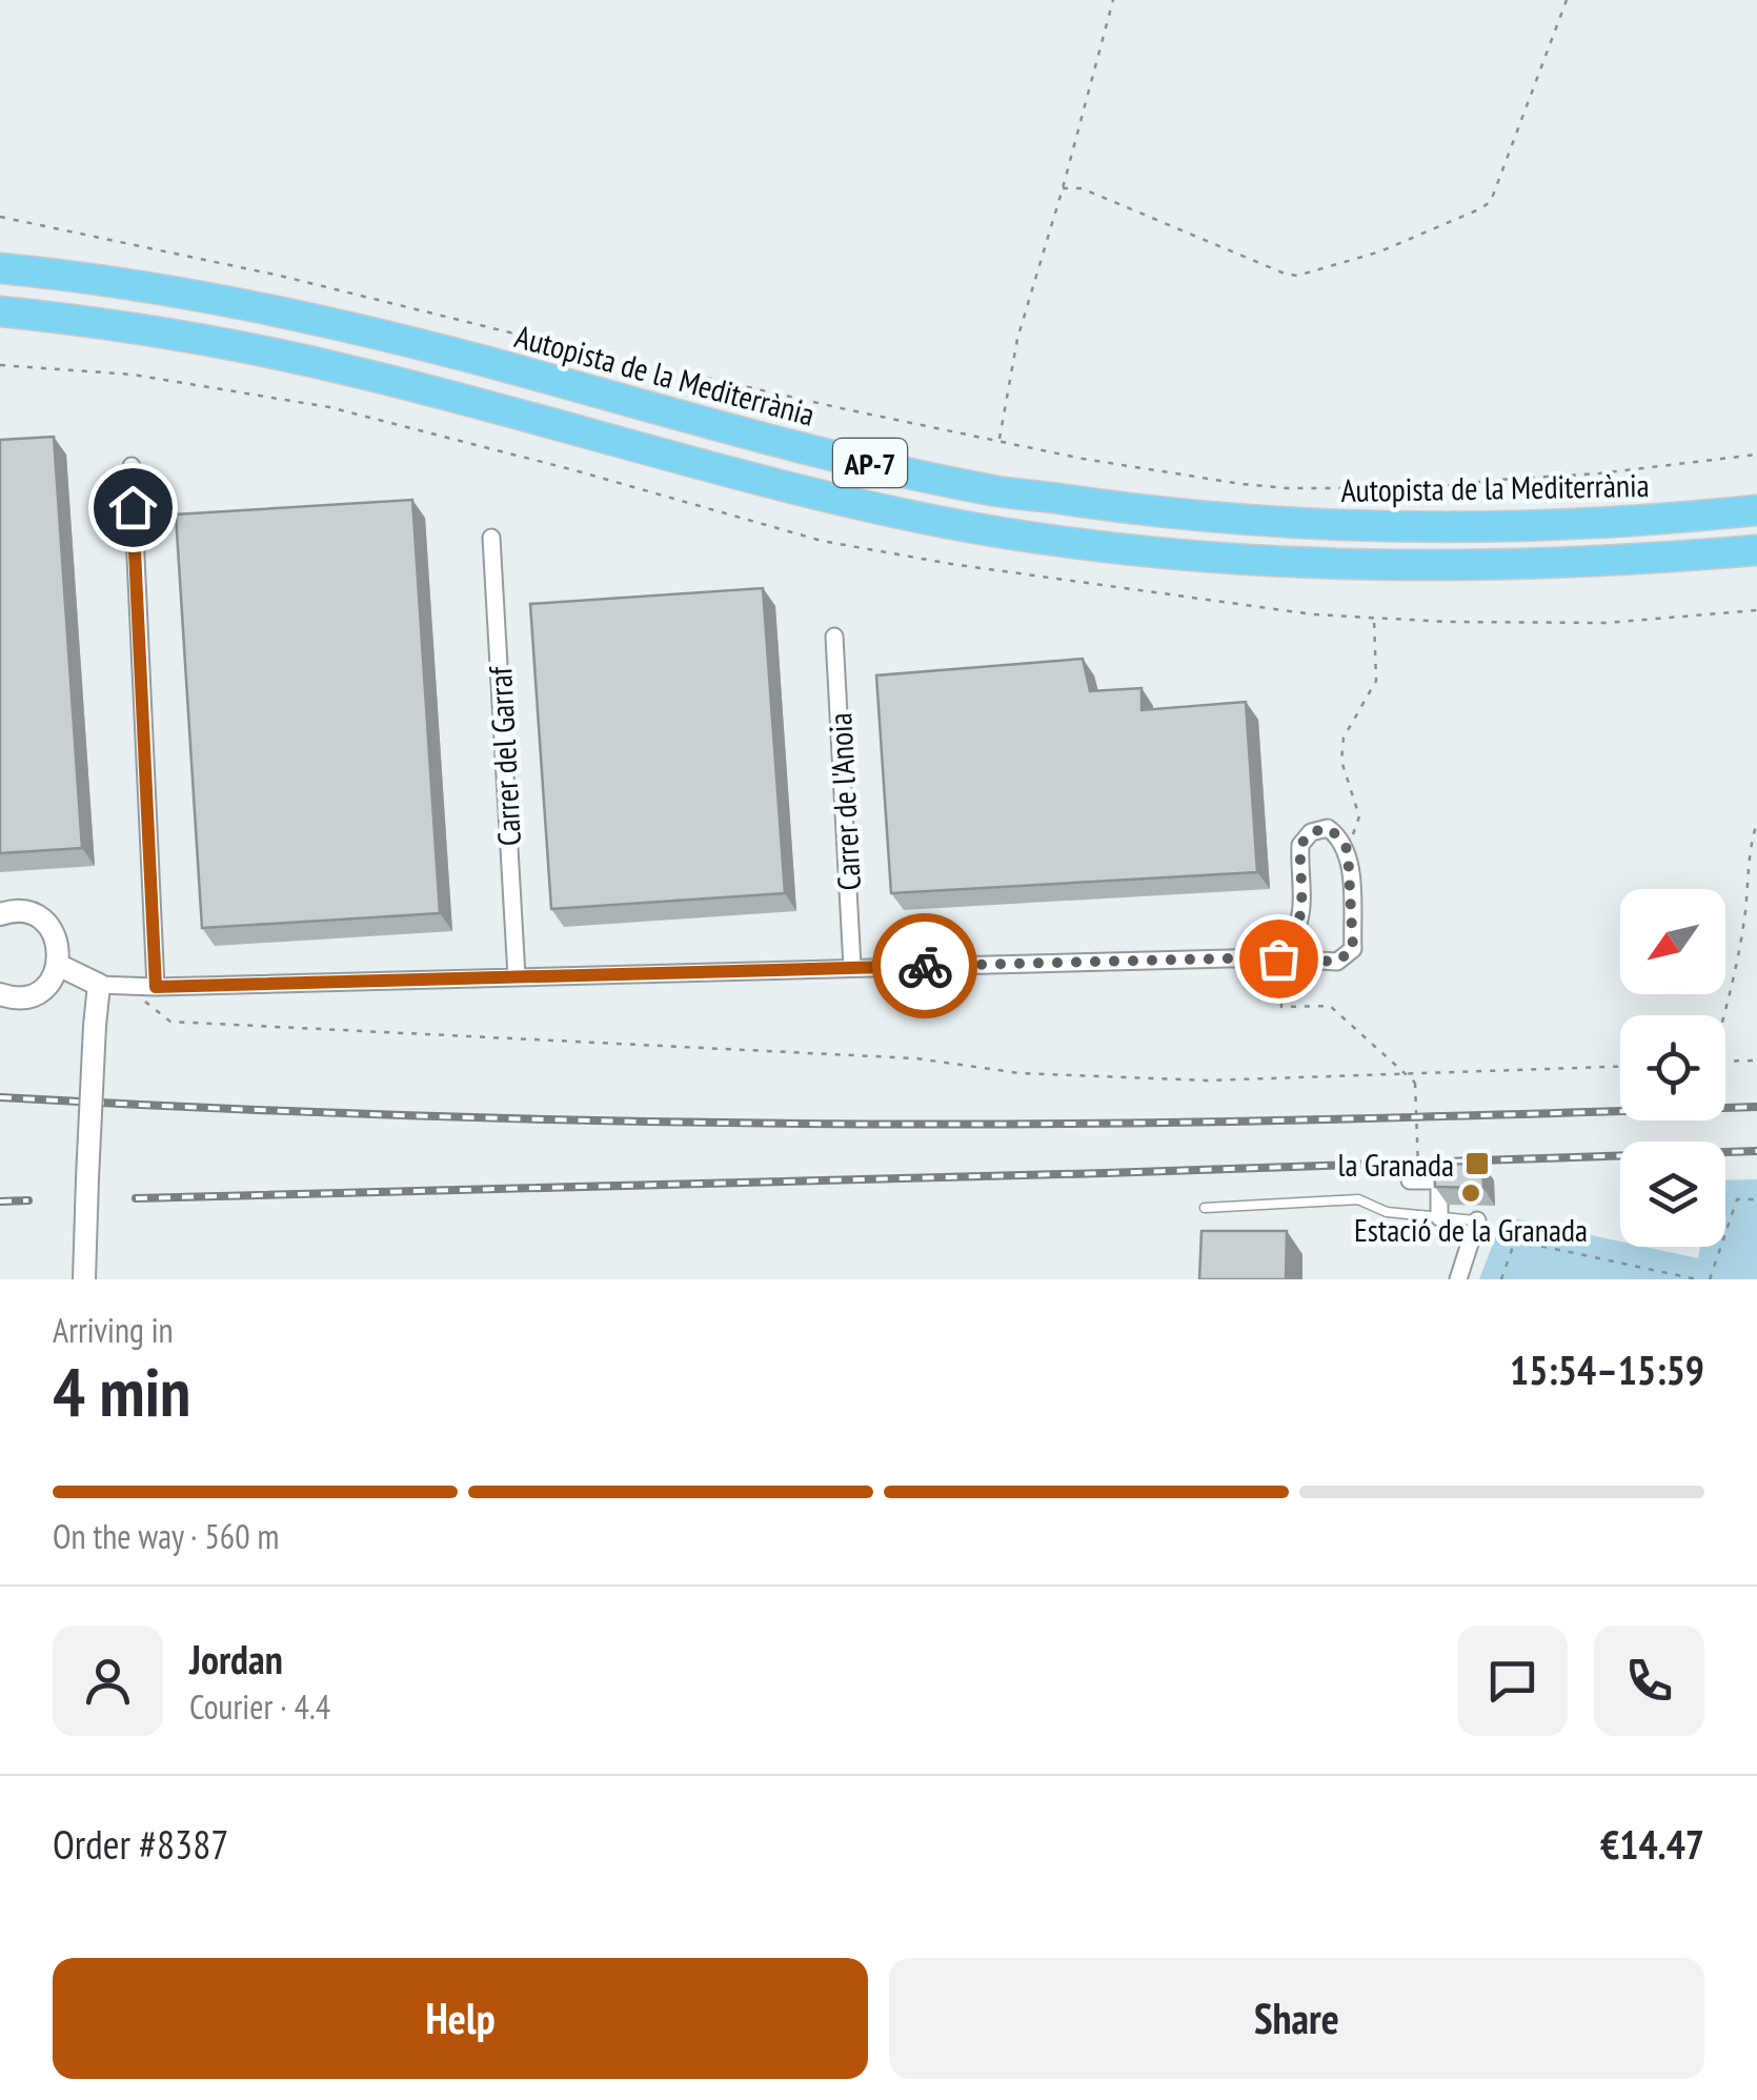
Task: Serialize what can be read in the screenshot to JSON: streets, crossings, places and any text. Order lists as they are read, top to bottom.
{
  "streets": {
    "highway": ["Autopista de la Mediterrània", "AP-7"],
    "street": ["Carrer del Garraf", "Carrer de l'Anoia"]
  },
  "places": {
    "transit": ["la Granada"],
    "other": ["Estació de la Granada"]
  },
  "north": "bottom left",
  "page": {
    "heading": ["4 min", "Arriving in", "15:54–15:59"],
    "panel": [
      "Jordan",
      "Courier · 4.4",
      "Order #8387",
      "€14.47"
    ],
    "bar": "On the way · 560 m",
    "buttons": ["Help", "Share"]
  }
}
